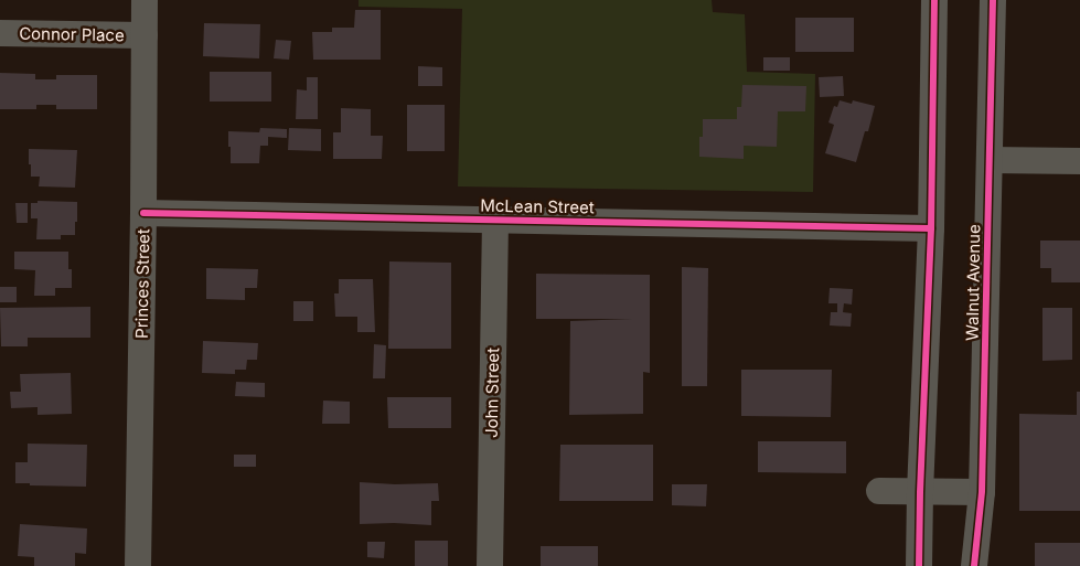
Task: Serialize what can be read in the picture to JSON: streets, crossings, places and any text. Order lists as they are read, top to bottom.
{
  "streets": {
    "street": [
      "Connor Place",
      "McLean Street",
      "Walnut Avenue",
      "Princes Street",
      "John Street"
    ]
  },
  "crossings": [
    ["Connor Place", "Princes Street"],
    ["McLean Street", "Princes Street"],
    ["McLean Street", "John Street"]
  ]
}
